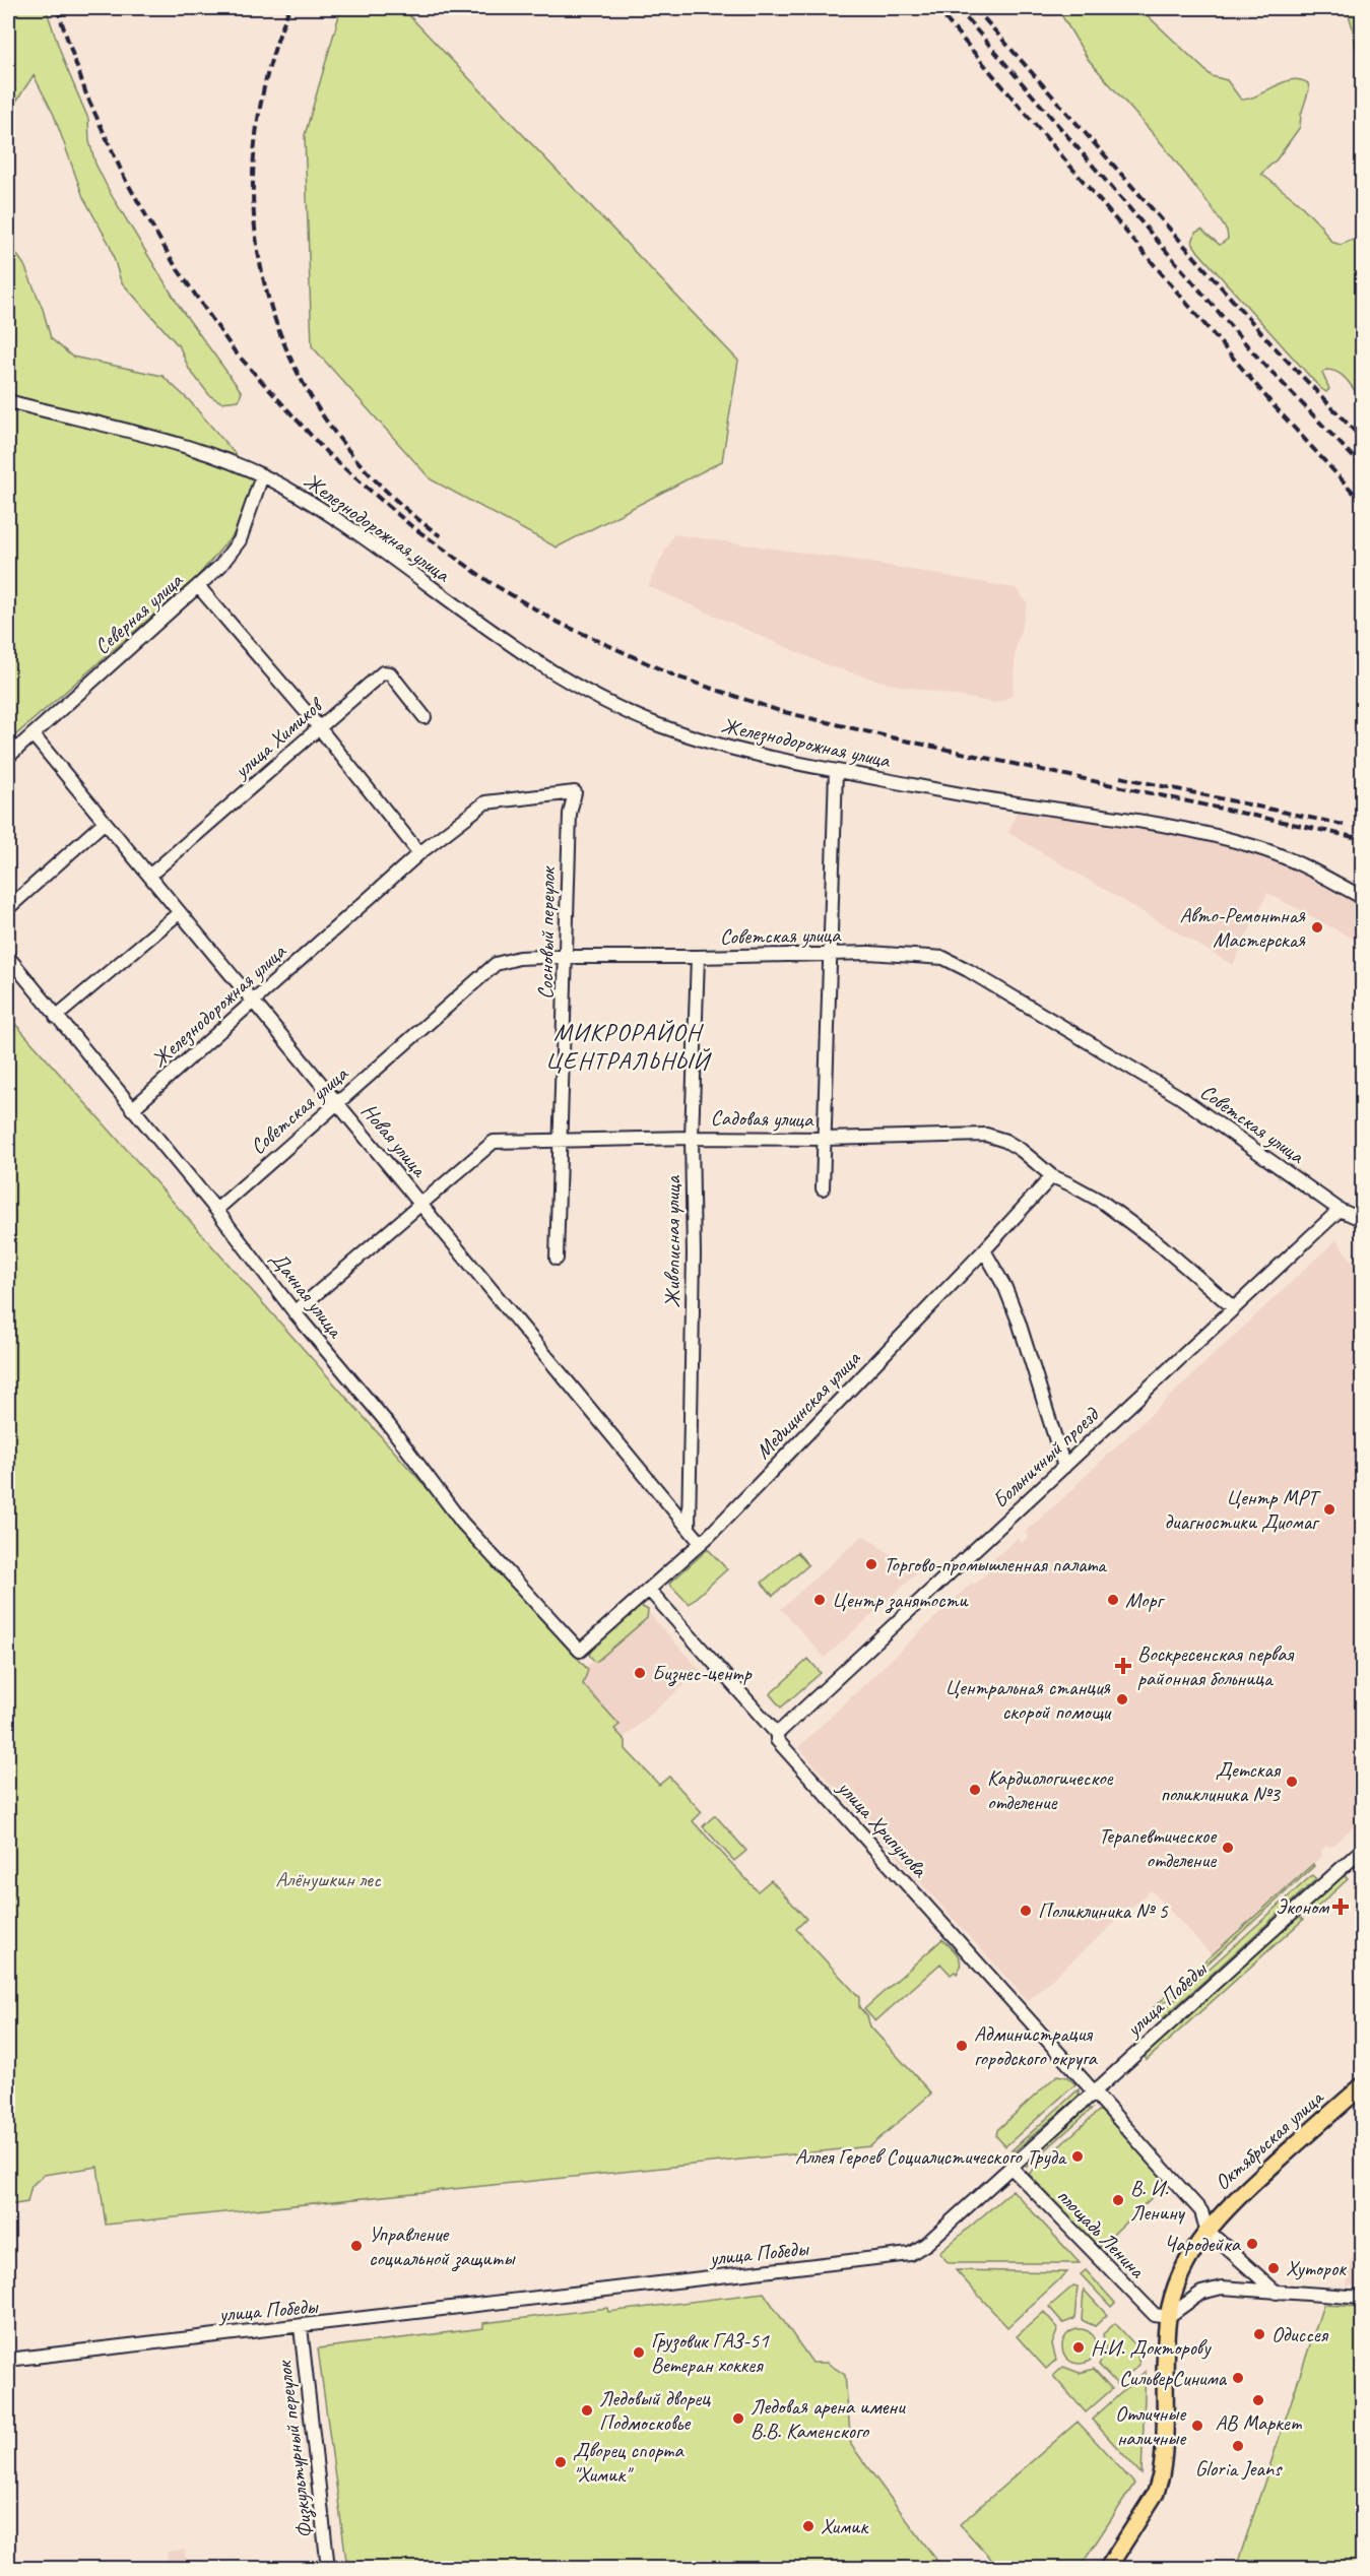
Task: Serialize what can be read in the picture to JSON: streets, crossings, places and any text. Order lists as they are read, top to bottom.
{
  "streets": {
    "main road": ["Октябрьская улица"],
    "street": [
      "Железнодорожная улица",
      "Северная улица",
      "улица Химиков",
      "Сосновый переулок",
      "Советская улица",
      "Садовая улица",
      "Новая улица",
      "Живописная улица",
      "Дачная улица",
      "Медицинская улица",
      "Больничный проезд",
      "улица Хрипунова",
      "улица Победы",
      "площадь Ленина",
      "Физкультурный переулок"
    ]
  },
  "crossings": [
    ["Железнодорожная улица", "Северная улица"],
    ["Железнодорожная улица", "Сосновый переулок"],
    ["Железнодорожная улица", "Новая улица"],
    ["Железнодорожная улица", "Дачная улица"],
    ["Северная улица", "Новая улица"],
    ["улица Химиков", "Новая улица"],
    ["Сосновый переулок", "Советская улица"],
    ["Сосновый переулок", "Садовая улица"],
    ["Советская улица", "Новая улица"],
    ["Советская улица", "Живописная улица"],
    ["Советская улица", "Дачная улица"],
    ["Советская улица", "Больничный проезд"],
    ["Садовая улица", "Новая улица"],
    ["Садовая улица", "Живописная улица"],
    ["Садовая улица", "Дачная улица"],
    ["Садовая улица", "Медицинская улица"],
    ["Садовая улица", "Больничный проезд"],
    ["Новая улица", "Живописная улица"],
    ["Новая улица", "Медицинская улица"],
    ["Дачная улица", "Медицинская улица"],
    ["Медицинская улица", "улица Хрипунова"],
    ["Больничный проезд", "улица Хрипунова"],
    ["улица Хрипунова", "улица Победы"],
    ["улица Победы", "площадь Ленина"],
    ["улица Победы", "Физкультурный переулок"],
    ["Октябрьская улица", "площадь Ленина"]
  ],
  "districts": ["МИКРОРАЙОН ЦЕНТРАЛЬНЫЙ"],
  "parks": ["Алёнушкин лес"],
  "places": {
    "other": [
      "Авто-Ремонтная Мастерская",
      "Центр МРТ диагностики Диомаг",
      "Торгово-промышленная палата",
      "Центр занятости",
      "Морг",
      "Бизнес-центр",
      "Центральная станция скорой помощи",
      "Детская поликлиника №3",
      "Кардиологическое отделение",
      "Терапевтическое отделение",
      "Поликлиника № 5",
      "Администрация городского округа",
      "Аллея Героев Социалистического Труда",
      "В. И. Ленину",
      "Чародейка",
      "Управление социальной защиты",
      "Хуторок",
      "Одиссея",
      "Н.И. Докторову",
      "Грузовик ГАЗ-51 Ветеран хоккея",
      "СильверСинима",
      "АВ Маркет",
      "Ледовый дворец Подмосковье",
      "Ледовая арена имени В.В. Каменского",
      "Отличные наличные",
      "Gloria Jeans",
      "Дворец спорта \"Химик\"",
      "Химик"
    ],
    "health": ["Воскресенская первая районная больница", "Эконом"]
  }
}
